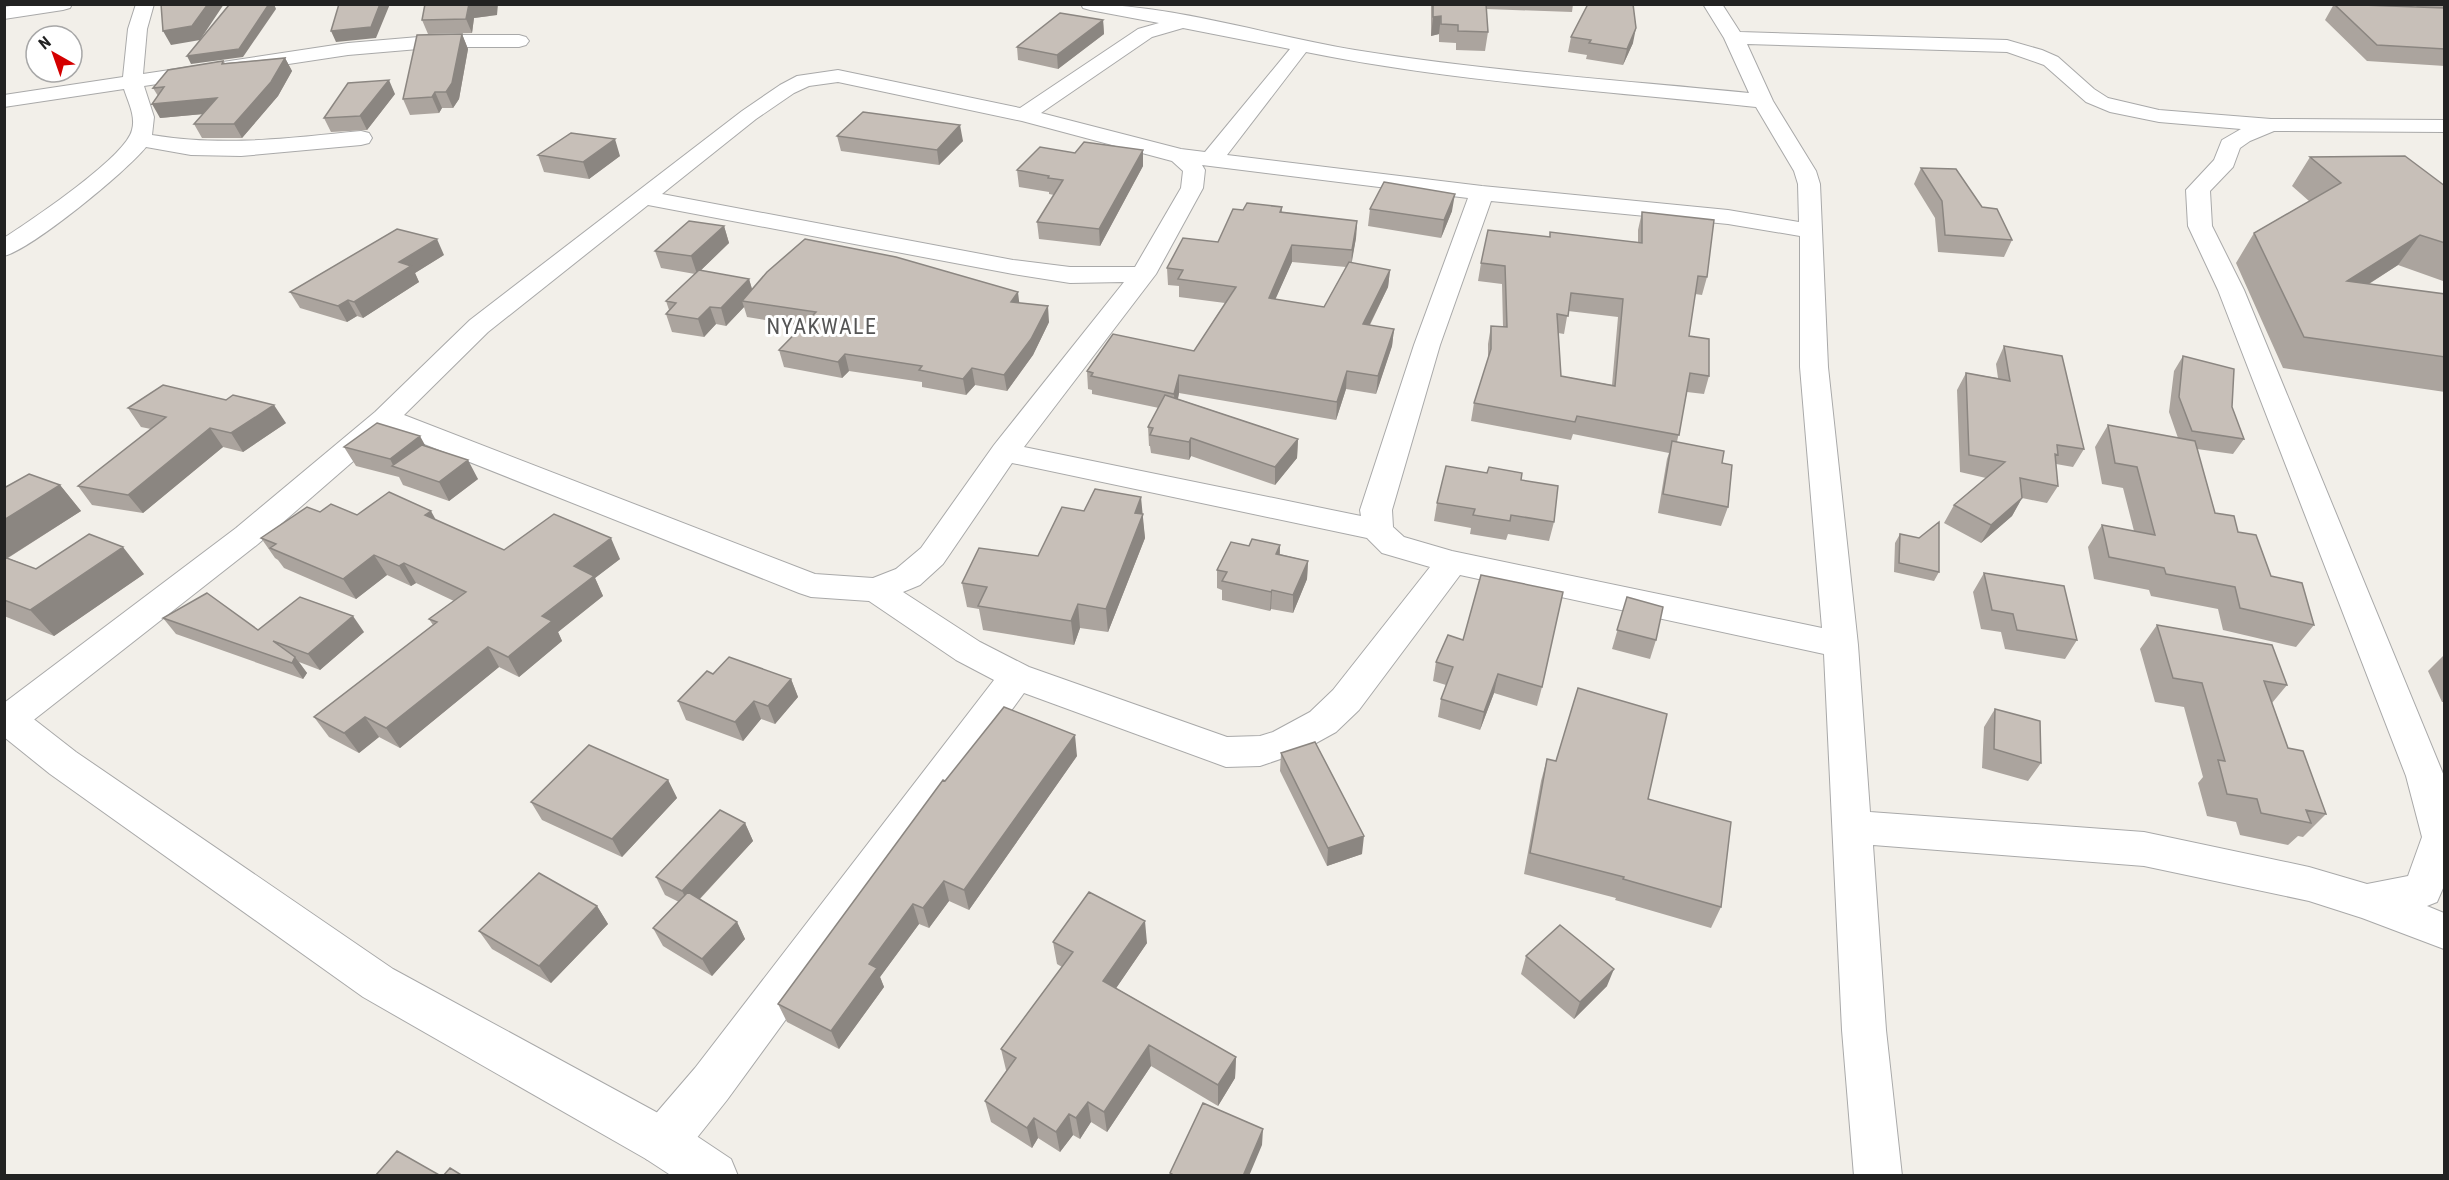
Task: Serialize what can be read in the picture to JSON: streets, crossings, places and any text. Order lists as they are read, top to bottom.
{
  "districts": ["NYAKWALE"],
  "north": "top left"
}
